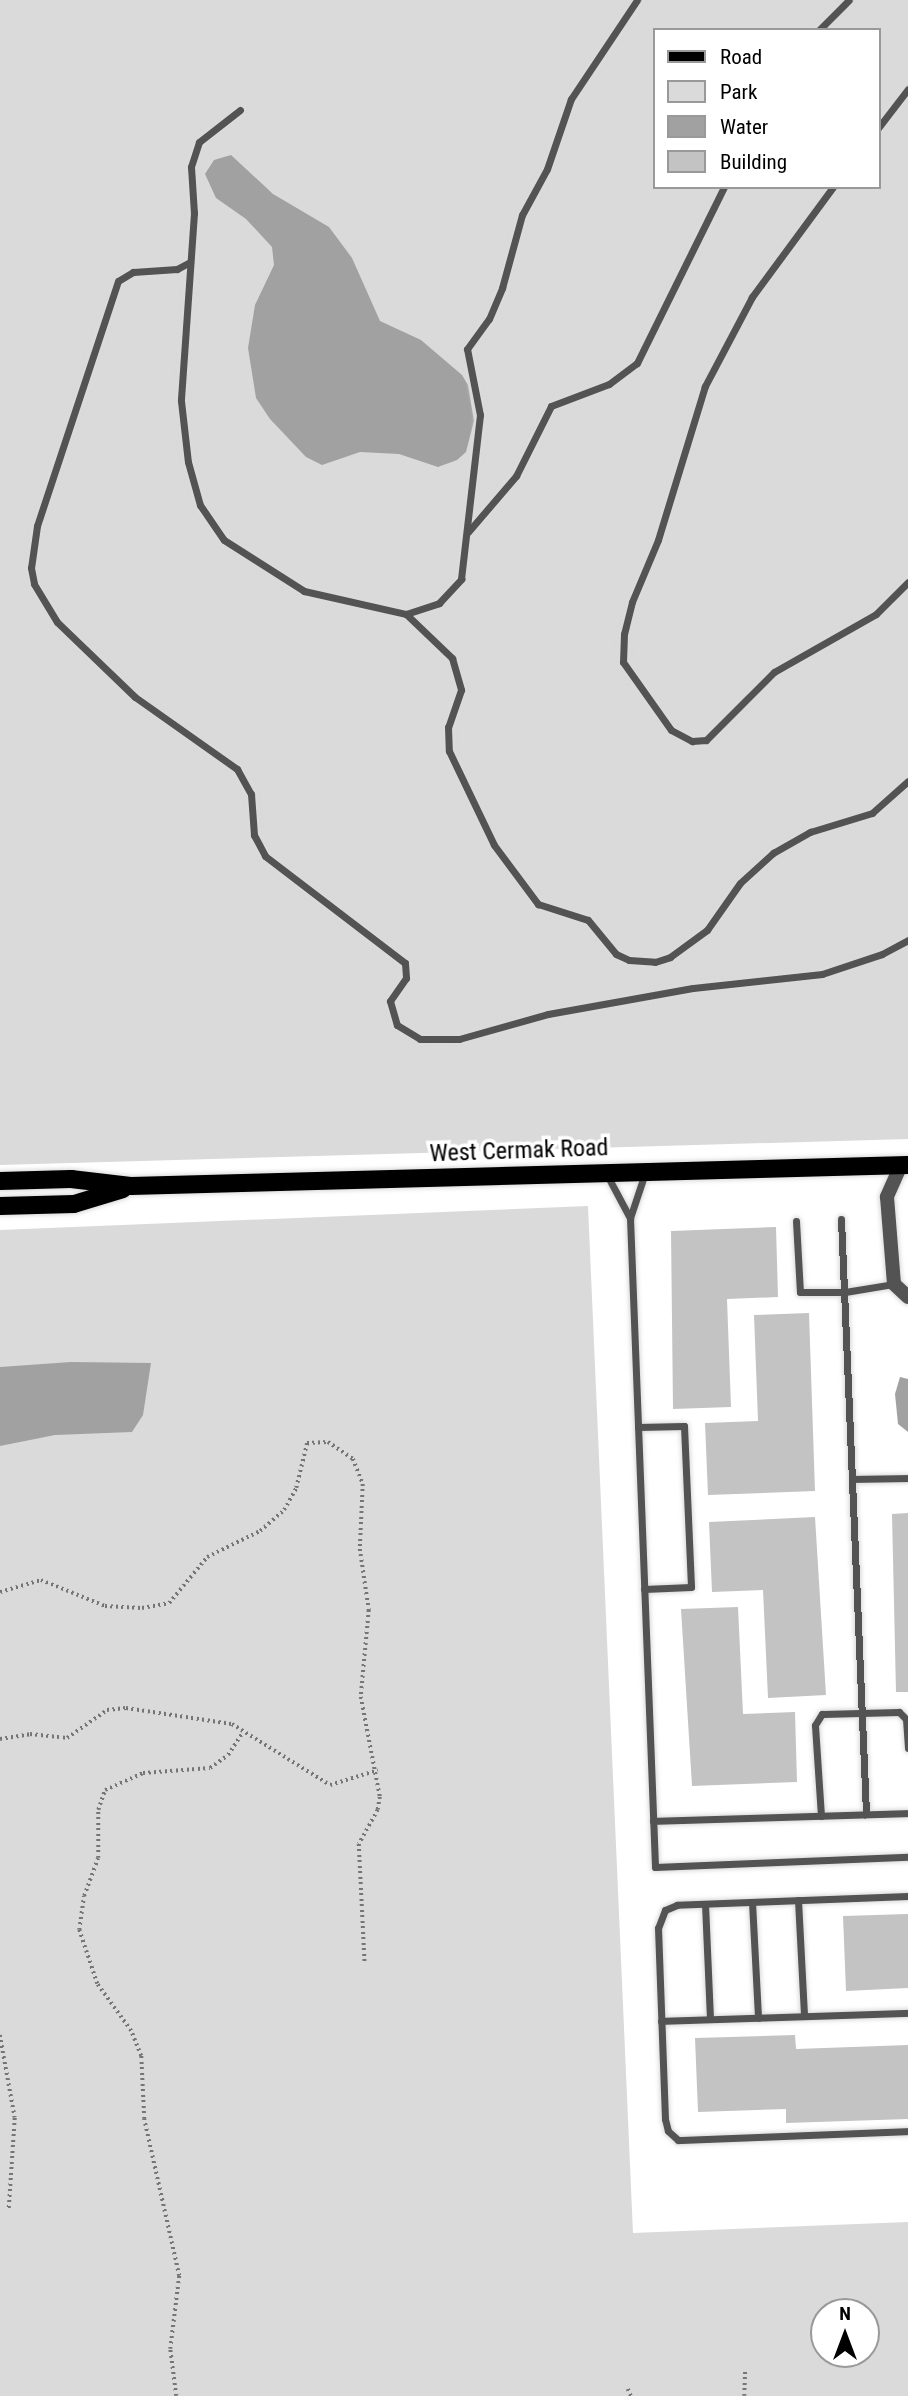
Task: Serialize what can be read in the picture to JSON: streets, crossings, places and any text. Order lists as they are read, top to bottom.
{
  "streets": {
    "main road": ["West Cermak Road"]
  },
  "legend": [
    "Road",
    "Park",
    "Water",
    "Building"
  ],
  "north": "top"
}
